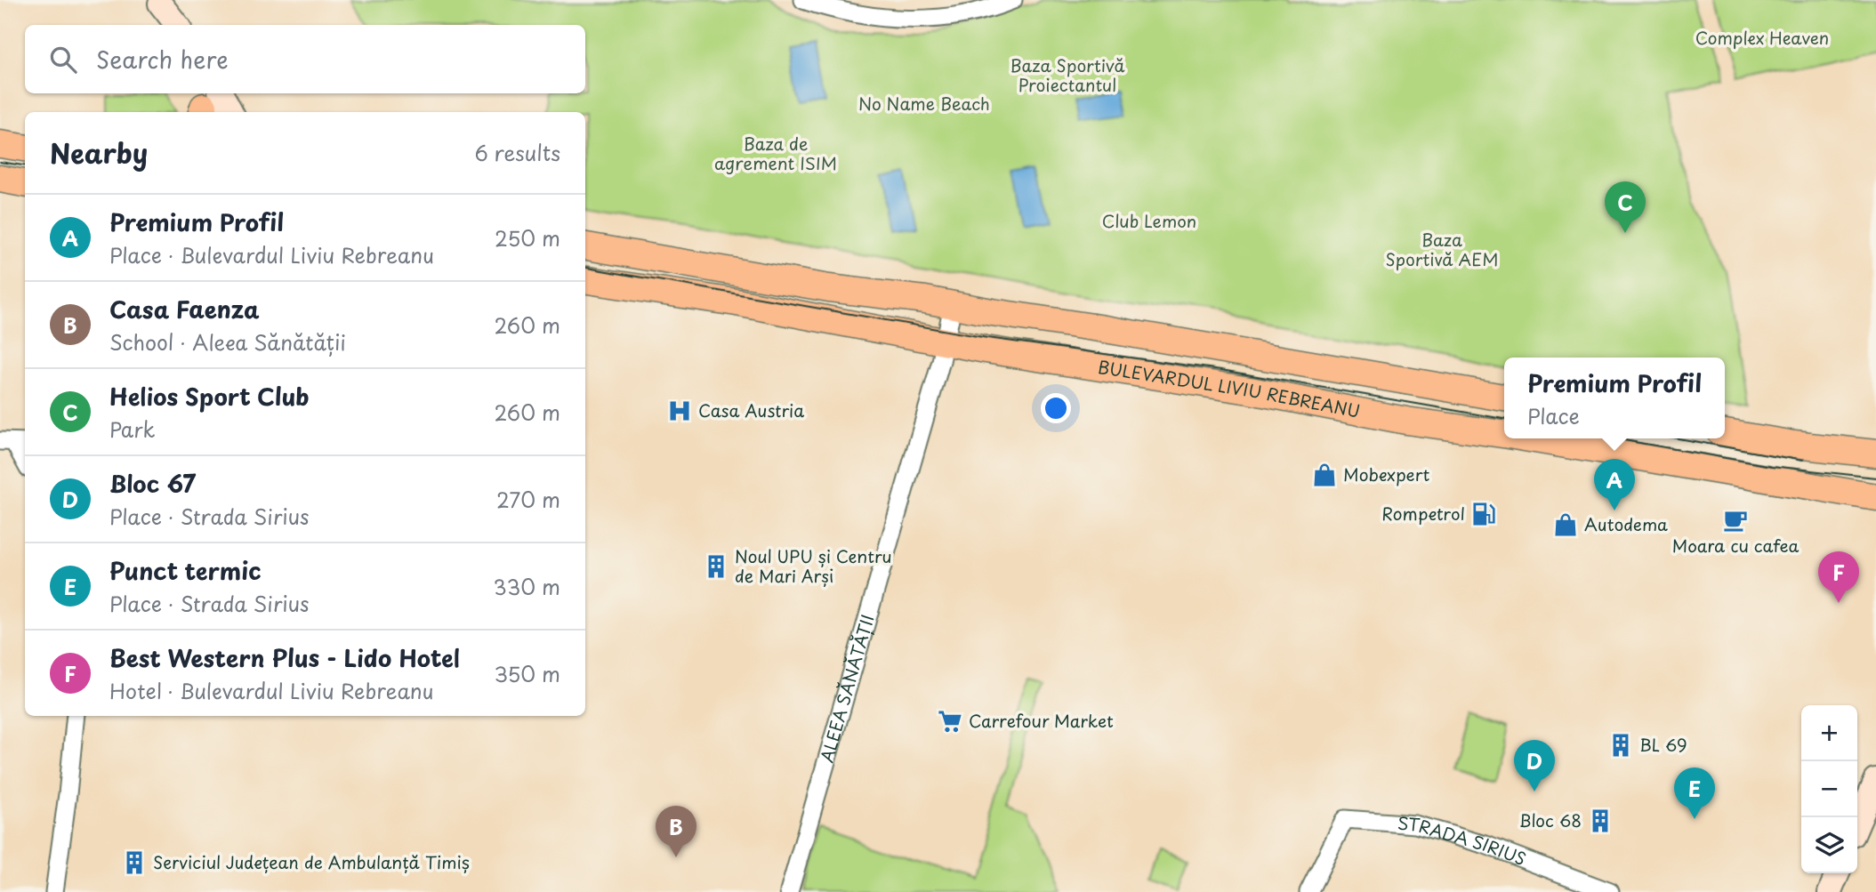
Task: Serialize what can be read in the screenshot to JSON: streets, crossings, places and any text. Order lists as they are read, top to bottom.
{
  "streets": {
    "main road": ["BULEVARDUL LIVIU REBREANU"],
    "street": ["ALEEA SĂNĂTĂȚII", "STRADA SIRIUS"]
  },
  "crossings": [
    ["BULEVARDUL LIVIU REBREANU", "ALEEA SĂNĂTĂȚII"]
  ],
  "parks": [
    "Complex Heaven",
    "Baza Sportivă Proiectantul",
    "No Name Beach",
    "Baza de agrement ISIM",
    "Club Lemon",
    "Baza Sportivă AEM"
  ],
  "places": {
    "hospital": ["Casa Austria"],
    "shop": ["Mobexpert", "Autodema"],
    "fuel station": ["Rompetrol"],
    "cafe": ["Moara cu cafea"],
    "building": [
      "Noul UPU și Centru de Mari Arși",
      "BL 69",
      "Bloc 68",
      "Serviciul Județean de Ambulanță Timiș"
    ],
    "supermarket": ["Carrefour Market"]
  },
  "page": {
    "search": "Search here",
    "heading": ["Nearby", "6 results"],
    "pins": [
      "C",
      "A",
      "F",
      "D",
      "E",
      "B"
    ],
    "list": [
      {
        "mark": "A",
        "name": "Premium Profil",
        "note": "Place · Bulevardul Liviu Rebreanu",
        "value": "250 m"
      },
      {
        "mark": "B",
        "name": "Casa Faenza",
        "note": "School · Aleea Sănătății",
        "value": "260 m"
      },
      {
        "mark": "C",
        "name": "Helios Sport Club",
        "note": "Park",
        "value": "260 m"
      },
      {
        "mark": "D",
        "name": "Bloc 67",
        "note": "Place · Strada Sirius",
        "value": "270 m"
      },
      {
        "mark": "E",
        "name": "Punct termic",
        "note": "Place · Strada Sirius",
        "value": "330 m"
      },
      {
        "mark": "F",
        "name": "Best Western Plus - Lido Hotel",
        "note": "Hotel · Bulevardul Liviu Rebreanu",
        "value": "350 m"
      }
    ],
    "popup": ["Premium Profil", "Place"],
    "map_buttons": ["+", "−"]
  }
}
